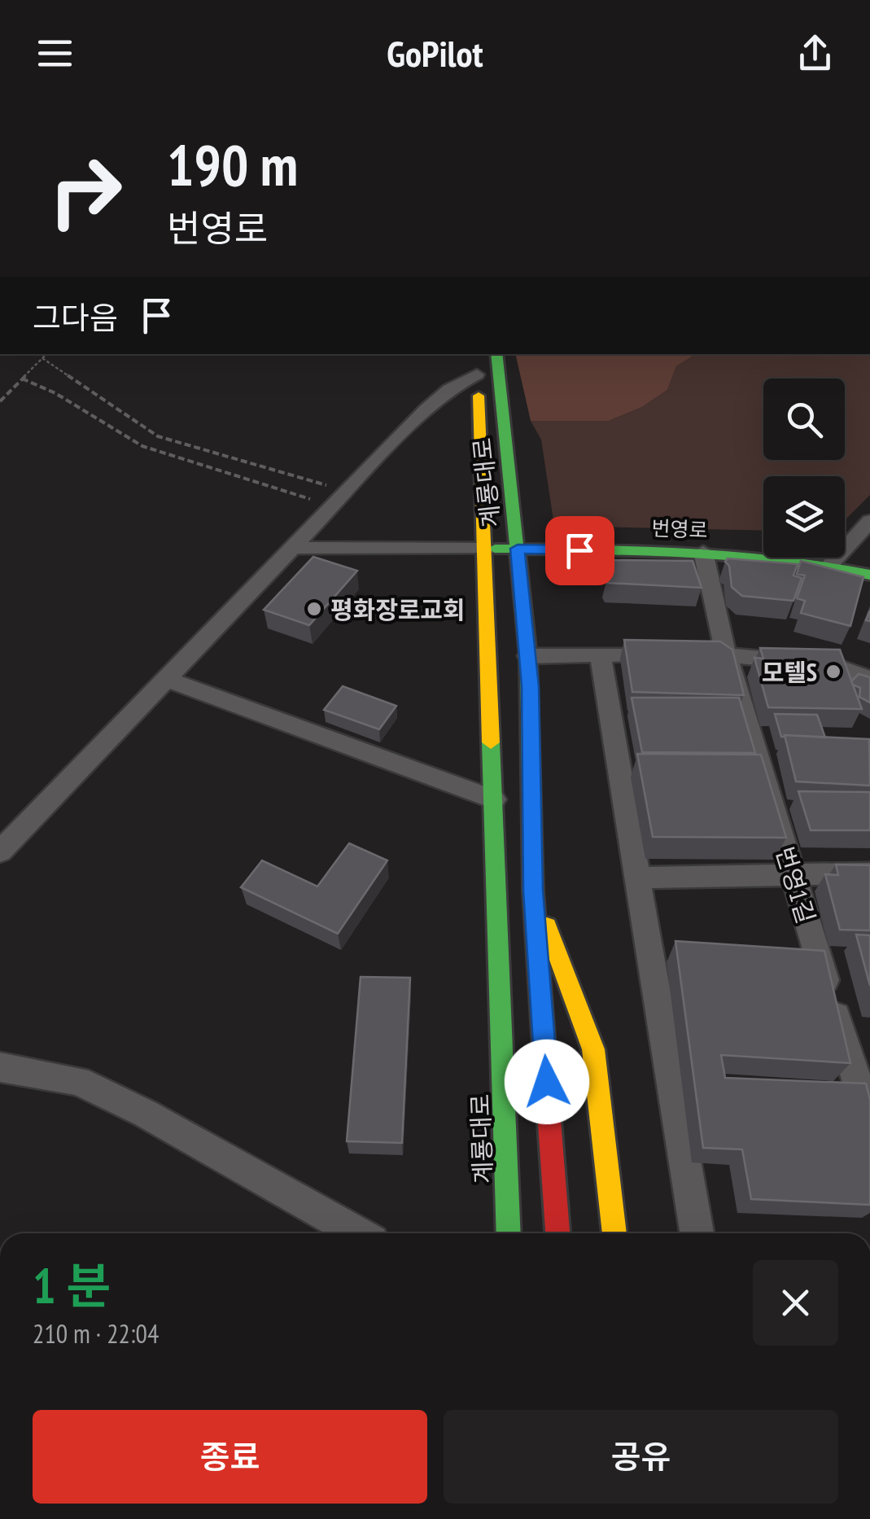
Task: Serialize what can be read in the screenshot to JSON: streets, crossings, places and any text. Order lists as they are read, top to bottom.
{
  "streets": {
    "street": ["계룡대로", "번영로", "번영1길"]
  },
  "crossings": [
    ["계룡대로", "번영로"],
    ["번영로", "번영1길"]
  ],
  "places": ["평화장로교회", "모텔S"],
  "page": {
    "header": "GoPilot",
    "turn": ["190 m", "번영로"],
    "then": "그다음",
    "heading": ["1 분", "210 m · 22:04"],
    "buttons": ["종료", "공유"]
  }
}
